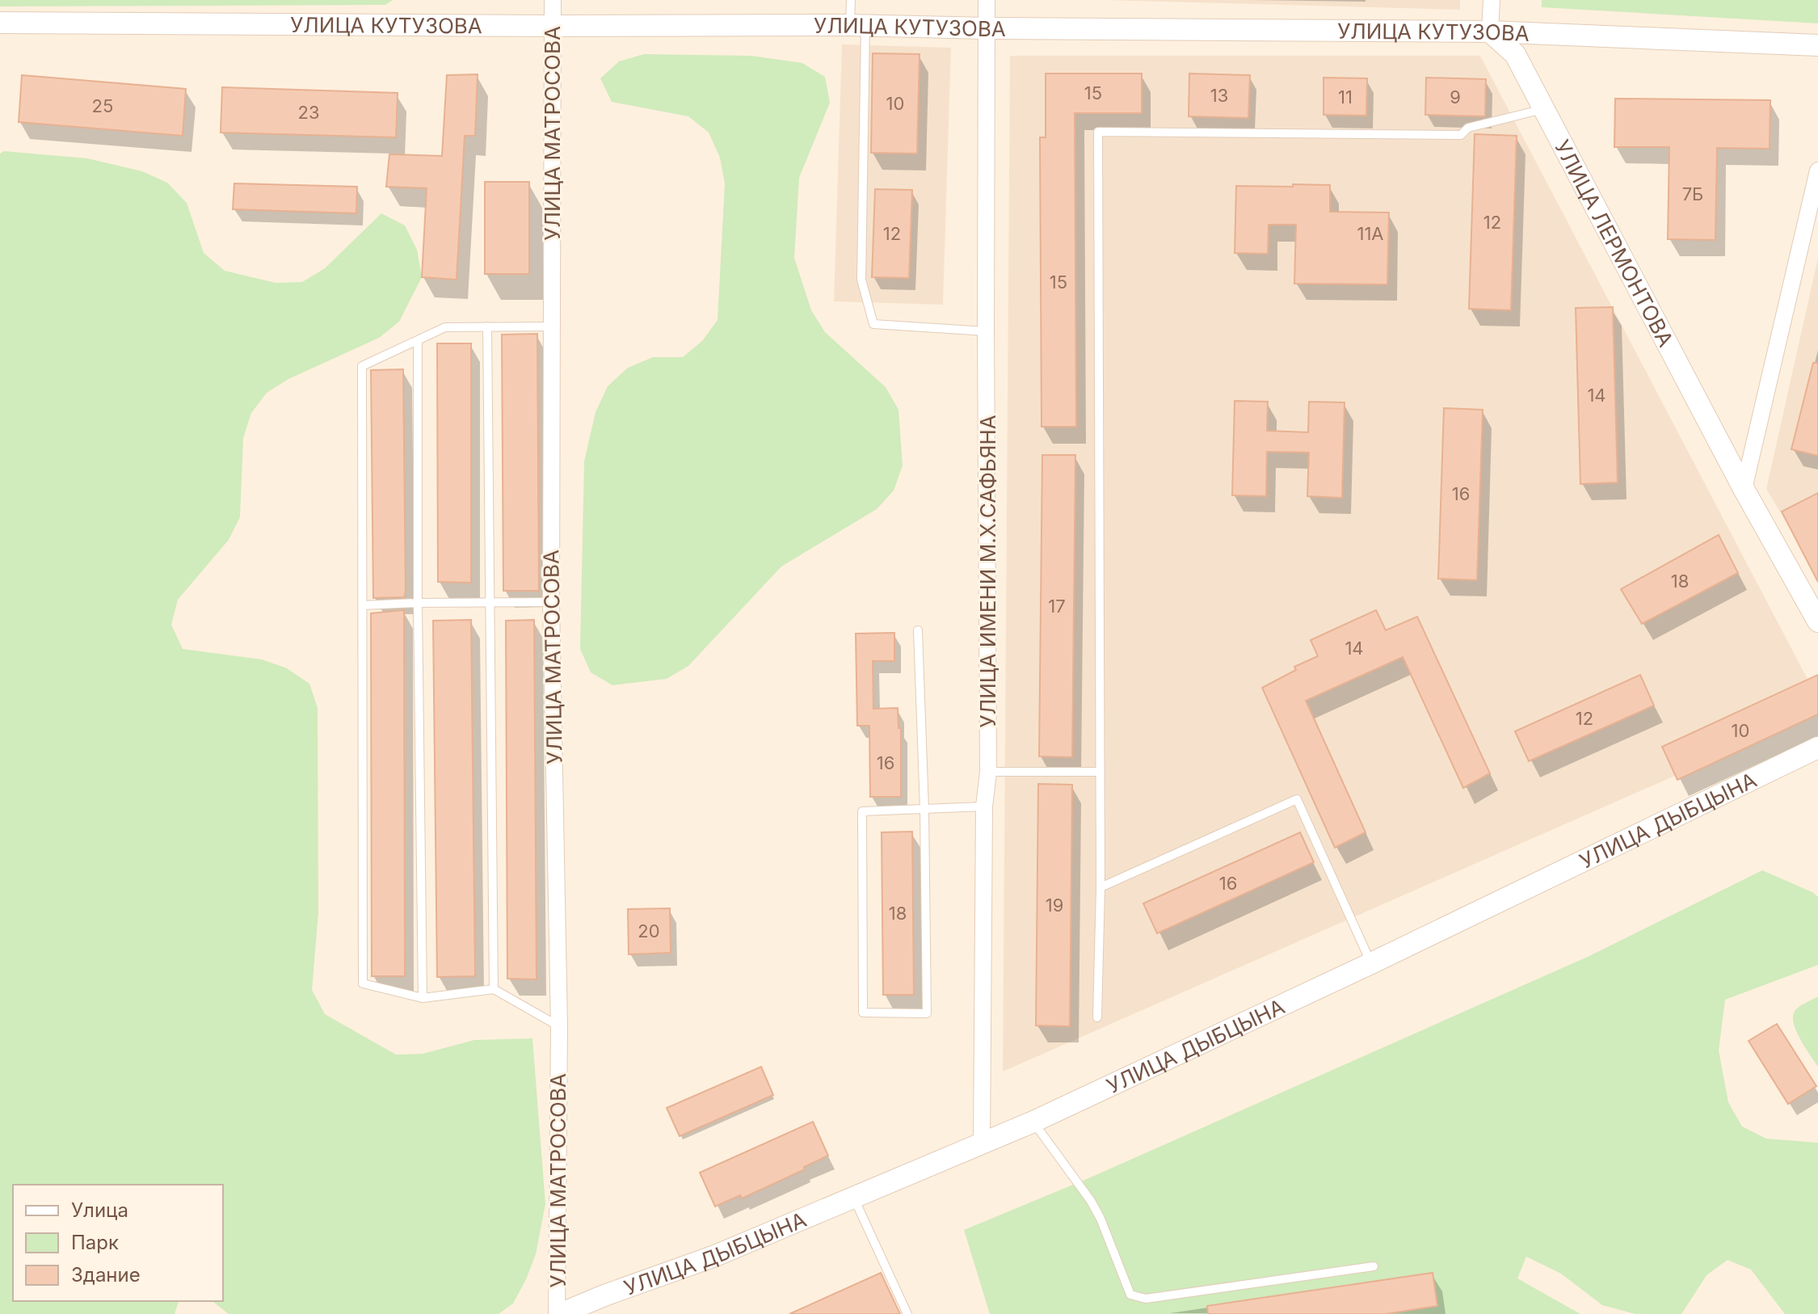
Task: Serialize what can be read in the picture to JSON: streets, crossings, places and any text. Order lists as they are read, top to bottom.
{
  "streets": {
    "street": [
      "УЛИЦА КУТУЗОВА",
      "УЛИЦА МАТРОСОВА",
      "УЛИЦА ЛЕРМОНТОВА",
      "УЛИЦА ИМЕНИ М.Х.САФЬЯНА",
      "УЛИЦА ДЫБЦЫНА"
    ]
  },
  "crossings": [
    ["УЛИЦА КУТУЗОВА", "УЛИЦА МАТРОСОВА"],
    ["УЛИЦА КУТУЗОВА", "УЛИЦА ЛЕРМОНТОВА"],
    ["УЛИЦА КУТУЗОВА", "УЛИЦА ИМЕНИ М.Х.САФЬЯНА"],
    ["УЛИЦА МАТРОСОВА", "УЛИЦА ДЫБЦЫНА"],
    ["УЛИЦА ИМЕНИ М.Х.САФЬЯНА", "УЛИЦА ДЫБЦЫНА"]
  ],
  "house_numbers": [
    "15",
    "13",
    "11",
    "9",
    "10",
    "25",
    "23",
    "7Б",
    "12",
    "12",
    "11А",
    "15",
    "14",
    "16",
    "18",
    "17",
    "14",
    "12",
    "10",
    "16",
    "16",
    "19",
    "18",
    "20"
  ],
  "legend": ["Улица", "Парк", "Здание"]
}
